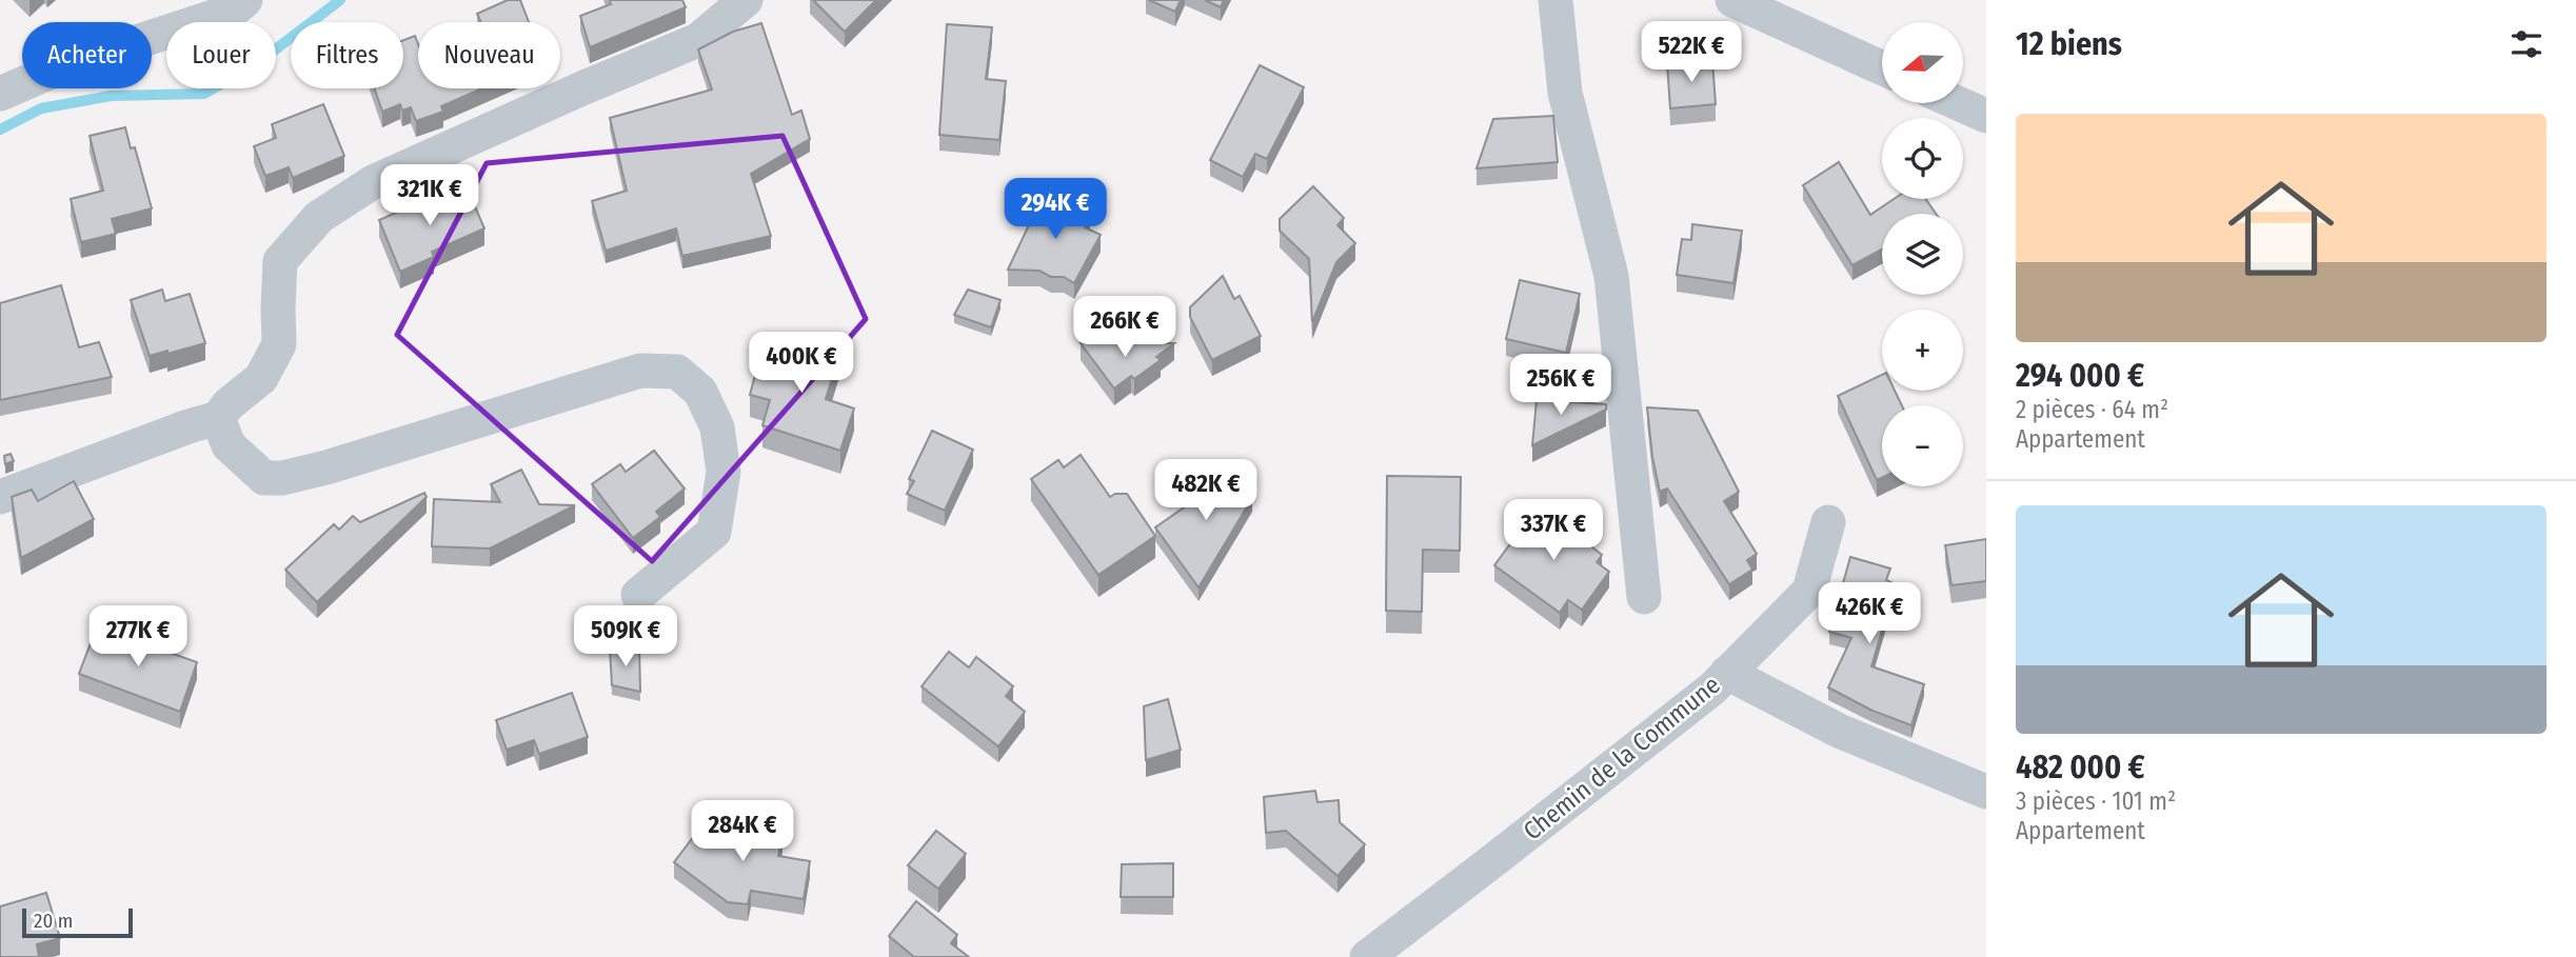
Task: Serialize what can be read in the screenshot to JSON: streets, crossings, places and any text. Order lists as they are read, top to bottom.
{
  "streets": {
    "street": ["Chemin de la Commune"]
  },
  "scale_bar": "20 m",
  "north": "left",
  "page": {
    "heading": "12 biens",
    "price": [
      "522K €",
      "321K €",
      "294K €",
      "266K €",
      "400K €",
      "256K €",
      "482K €",
      "337K €",
      "426K €",
      "277K €",
      "509K €",
      "284K €"
    ],
    "map_buttons": ["+", "−"],
    "chip": [
      "Acheter",
      "Louer",
      "Filtres",
      "Nouveau"
    ],
    "list": [
      {
        "name": "294 000 €",
        "note": "2 pièces · 64 m² · Appartement"
      },
      {
        "name": "482 000 €",
        "note": "3 pièces · 101 m² · Appartement"
      }
    ],
    "scale": "20 m"
  }
}
